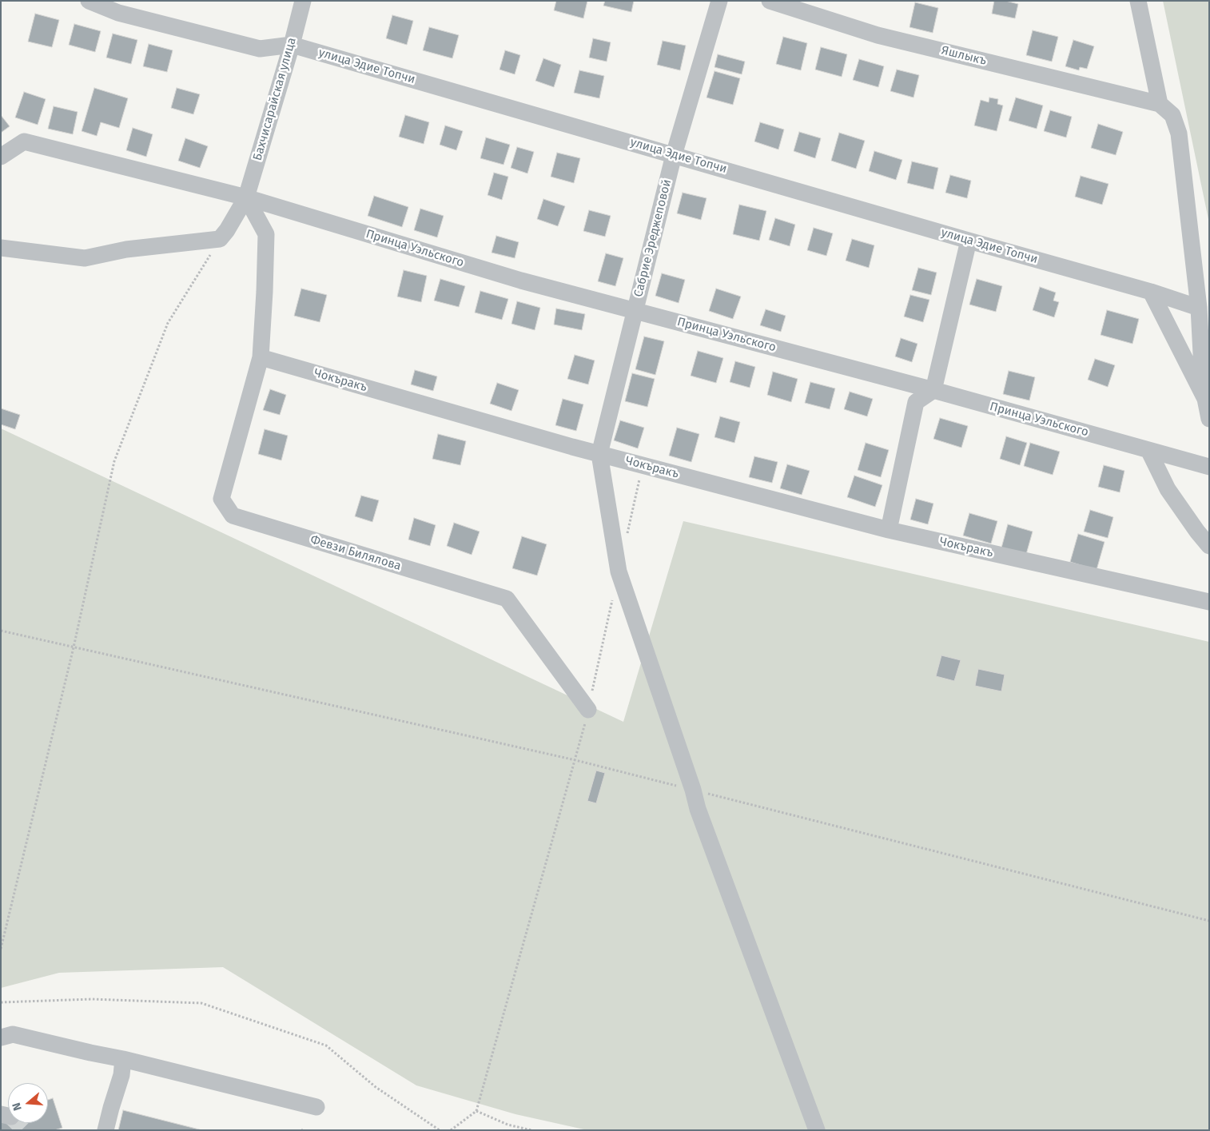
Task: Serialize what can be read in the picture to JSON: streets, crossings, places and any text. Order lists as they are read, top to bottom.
{
  "streets": {
    "street": [
      "Яшлыкъ",
      "улица Эдие Топчи",
      "Бахчисарайская улица",
      "Сабрие Эреджеповой",
      "Принца Уэльского",
      "Чокъракъ",
      "Февзи Билялова"
    ]
  },
  "crossings": [
    ["улица Эдие Топчи", "Бахчисарайская улица"],
    ["улица Эдие Топчи", "Сабрие Эреджеповой"],
    ["Бахчисарайская улица", "Принца Уэльского"],
    ["Сабрие Эреджеповой", "Принца Уэльского"],
    ["Сабрие Эреджеповой", "Чокъракъ"],
    ["Чокъракъ", "Февзи Билялова"]
  ],
  "north": "left"
}
